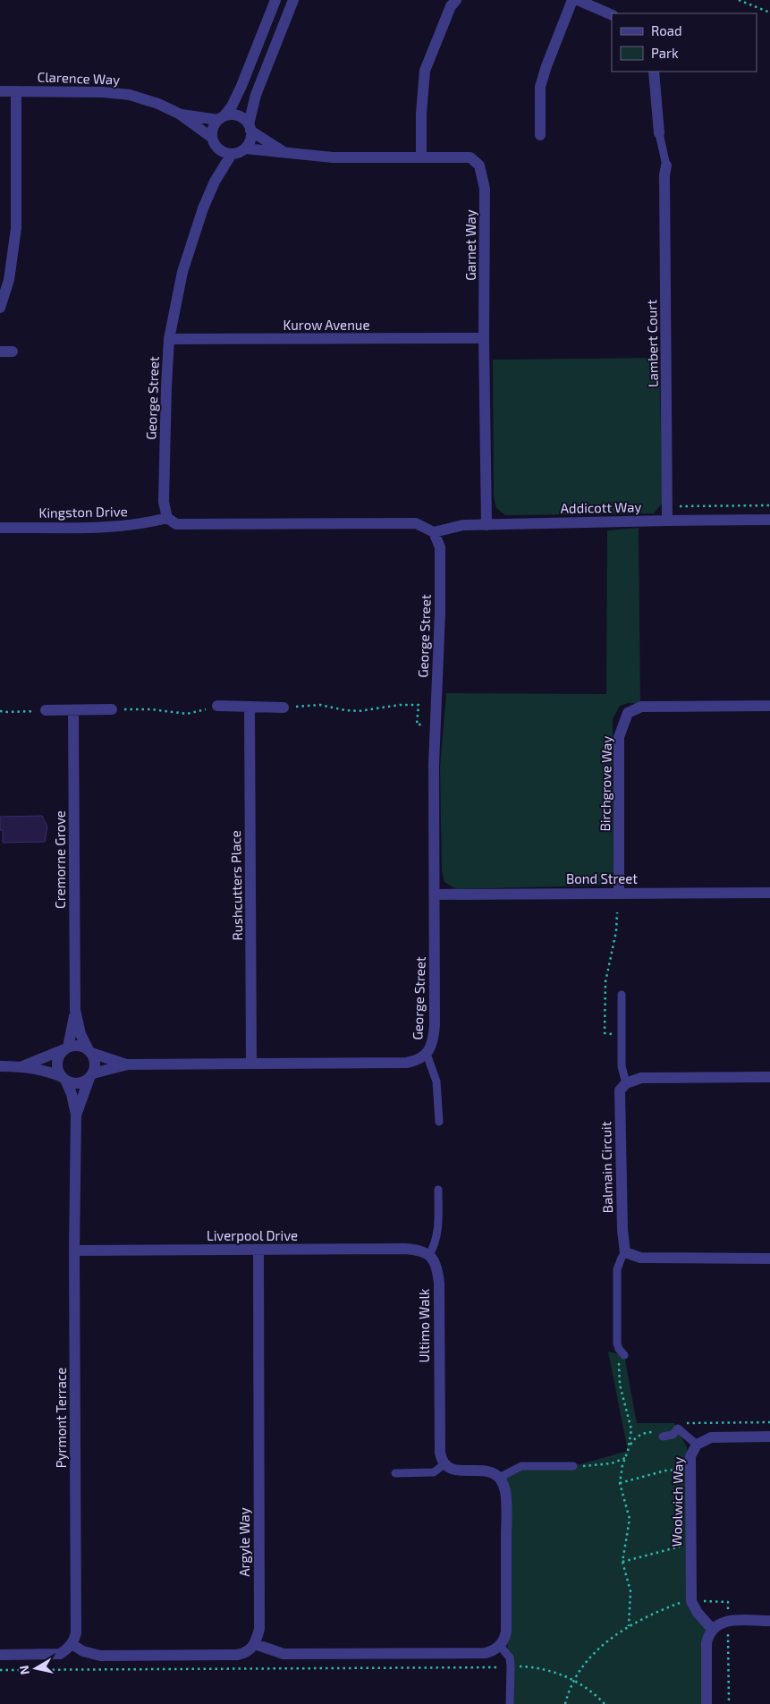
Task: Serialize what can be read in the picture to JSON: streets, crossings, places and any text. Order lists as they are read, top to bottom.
{
  "streets": {
    "street": [
      "Clarence Way",
      "Garnet Way",
      "Kurow Avenue",
      "Lambert Court",
      "George Street",
      "Addicott Way",
      "Kingston Drive",
      "Birchgrove Way",
      "Cremorne Grove",
      "Bond Street",
      "Rushcutters Place",
      "Balmain Circuit",
      "Liverpool Drive",
      "Ultimo Walk",
      "Pyrmont Terrace",
      "Woolwich Way",
      "Argyle Way"
    ]
  },
  "crossings": [
    ["Clarence Way", "Garnet Way"],
    ["Clarence Way", "George Street"],
    ["Garnet Way", "Kurow Avenue"],
    ["Garnet Way", "George Street"],
    ["Garnet Way", "Addicott Way"],
    ["Kurow Avenue", "George Street"],
    ["Lambert Court", "Addicott Way"],
    ["George Street", "Addicott Way"],
    ["George Street", "Kingston Drive"],
    ["George Street", "Cremorne Grove"],
    ["George Street", "Bond Street"],
    ["George Street", "Rushcutters Place"],
    ["George Street", "Pyrmont Terrace"],
    ["Birchgrove Way", "Bond Street"],
    ["Cremorne Grove", "Pyrmont Terrace"],
    ["Liverpool Drive", "Ultimo Walk"],
    ["Liverpool Drive", "Pyrmont Terrace"],
    ["Liverpool Drive", "Argyle Way"]
  ],
  "legend": ["Road", "Park"],
  "north": "left"
}
